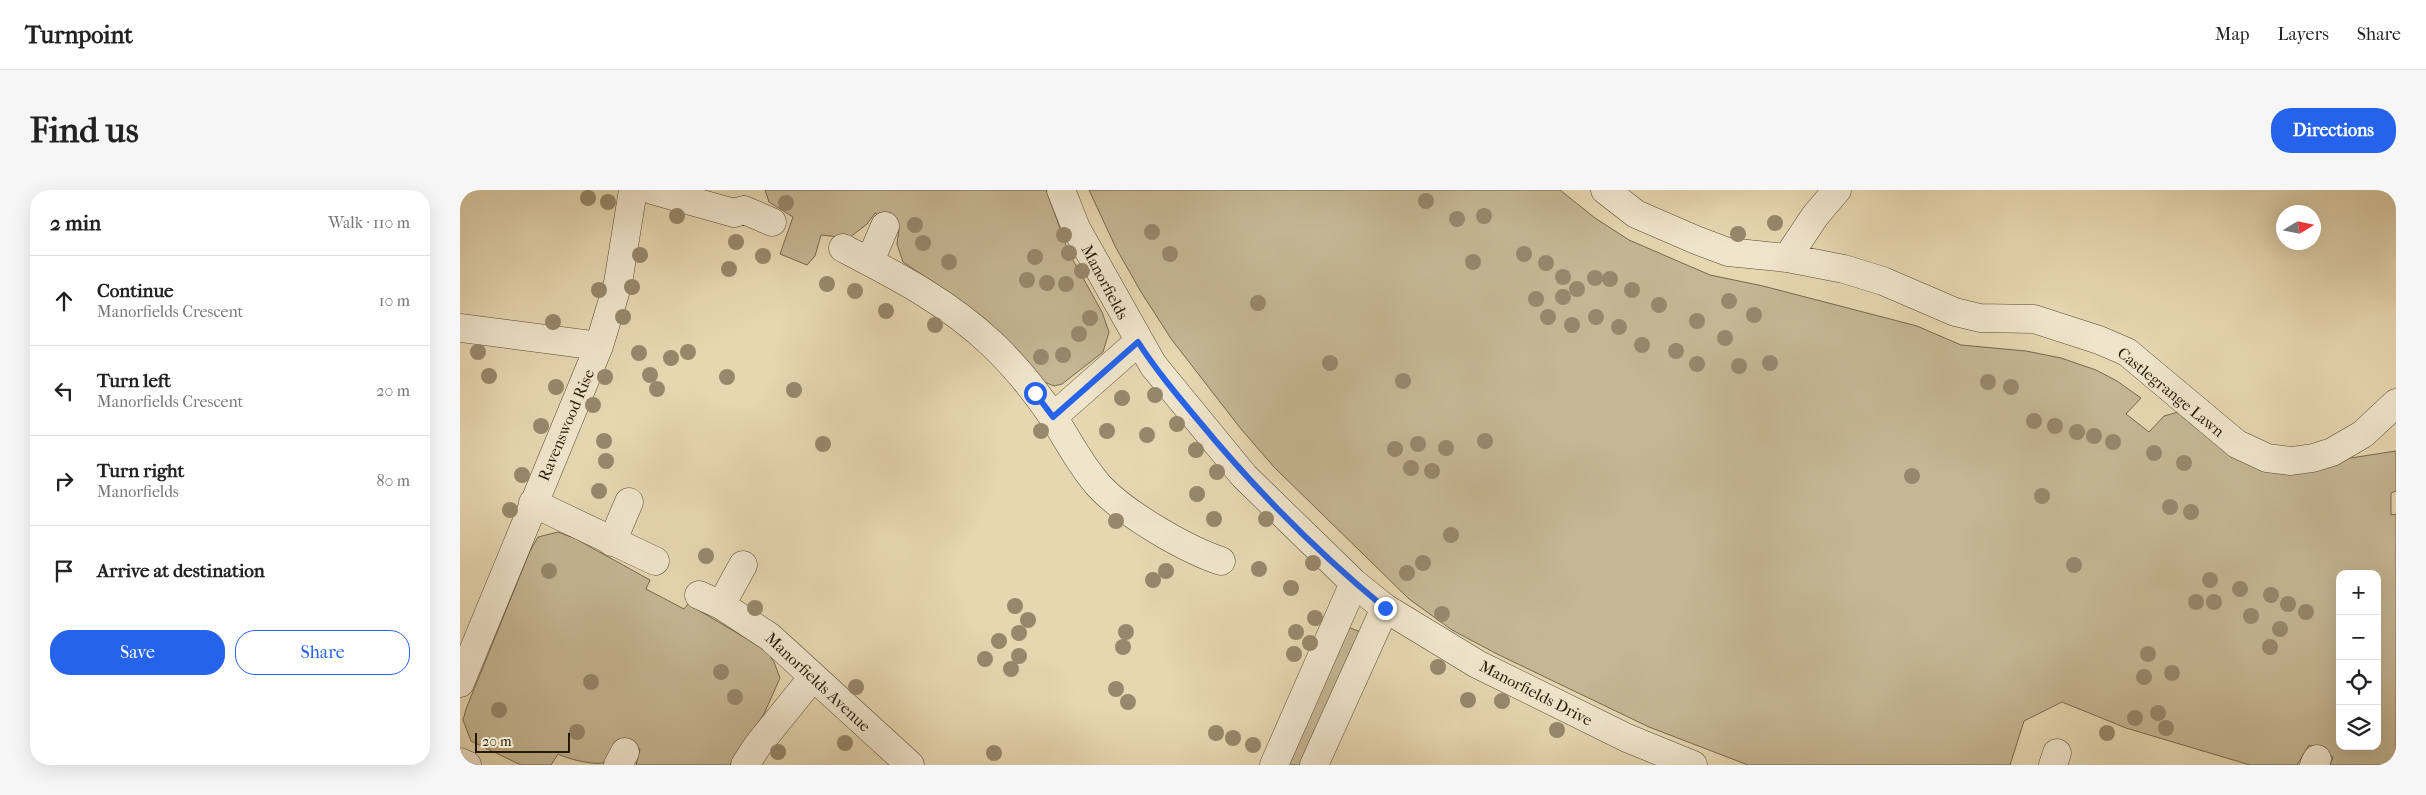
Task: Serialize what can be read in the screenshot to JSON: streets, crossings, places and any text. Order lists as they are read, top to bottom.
{
  "streets": {
    "street": [
      "Manorfields",
      "Castlegrange Lawn",
      "Ravenswood Rise",
      "Manorfields Avenue",
      "Manorfields Drive"
    ]
  },
  "crossings": [
    ["Manorfields", "Manorfields Drive"]
  ],
  "scale_bar": "20 m",
  "north": "right",
  "page": {
    "header": "Turnpoint",
    "nav": ["Map", "Layers", "Share"],
    "buttons": [
      "Directions",
      ["Save", "Share"]
    ],
    "title": "Find us",
    "heading": ["2 min", "Walk · 110 m"],
    "list": [
      ["Continue", "Manorfields Crescent", "10 m"],
      ["Turn left", "Manorfields Crescent", "20 m"],
      ["Turn right", "Manorfields", "80 m"],
      "Arrive at destination"
    ],
    "map_buttons": ["+", "−"],
    "scale": "20 m"
  }
}
